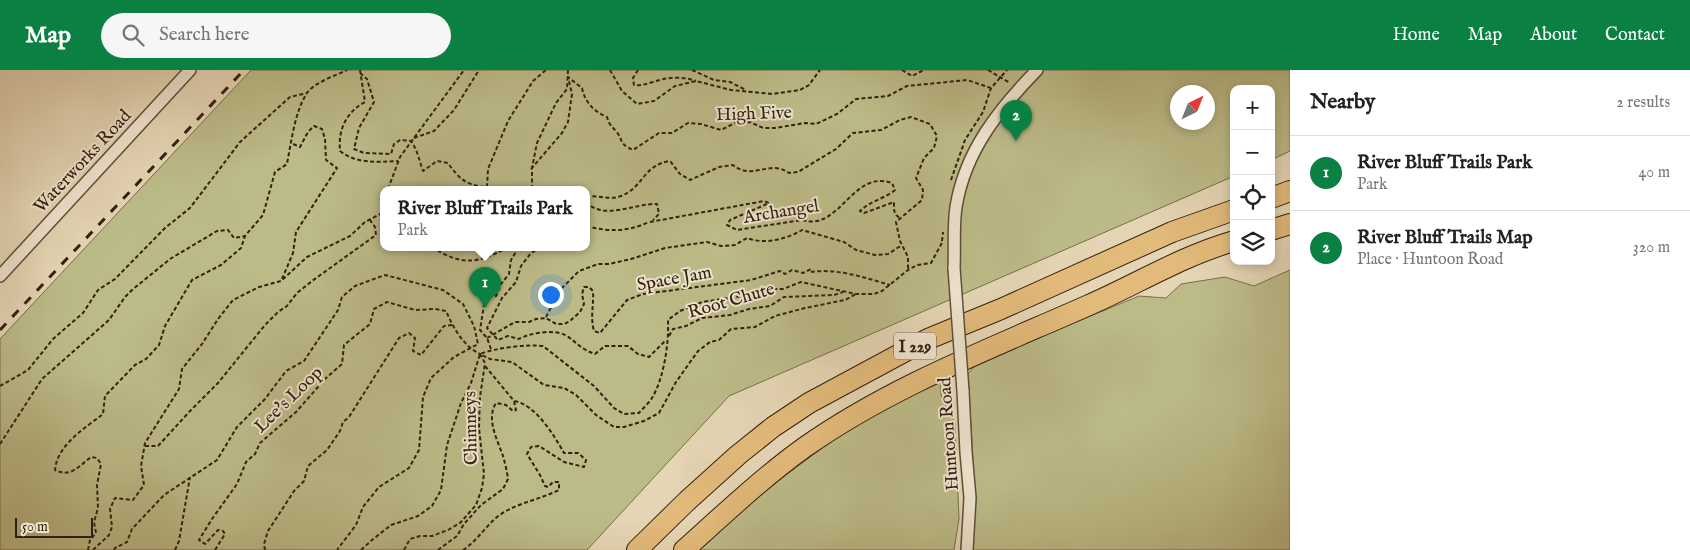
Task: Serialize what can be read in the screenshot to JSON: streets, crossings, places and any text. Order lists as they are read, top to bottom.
{
  "streets": {
    "highway": ["I 229"],
    "street": ["Waterworks Road", "Huntoon Road"],
    "path": [
      "High Five",
      "Archangel",
      "Space Jam",
      "Root Chute",
      "Lee's Loop",
      "Chimneys"
    ]
  },
  "crossings": [
    ["Space Jam", "Root Chute"],
    ["Lee's Loop", "Chimneys"]
  ],
  "scale_bar": "50 m",
  "north": "top right",
  "page": {
    "header": "Map",
    "search": "Search here",
    "nav": [
      "Home",
      "Map",
      "About",
      "Contact"
    ],
    "heading": ["Nearby", "2 results"],
    "map_buttons": ["+", "−"],
    "pins": ["2", "1"],
    "list": [
      {
        "mark": "1",
        "name": "River Bluff Trails Park",
        "note": "Park",
        "value": "40 m"
      },
      {
        "mark": "2",
        "name": "River Bluff Trails Map",
        "note": "Place · Huntoon Road",
        "value": "320 m"
      }
    ],
    "popup": ["River Bluff Trails Park", "Park"],
    "scale": "50 m"
  }
}
